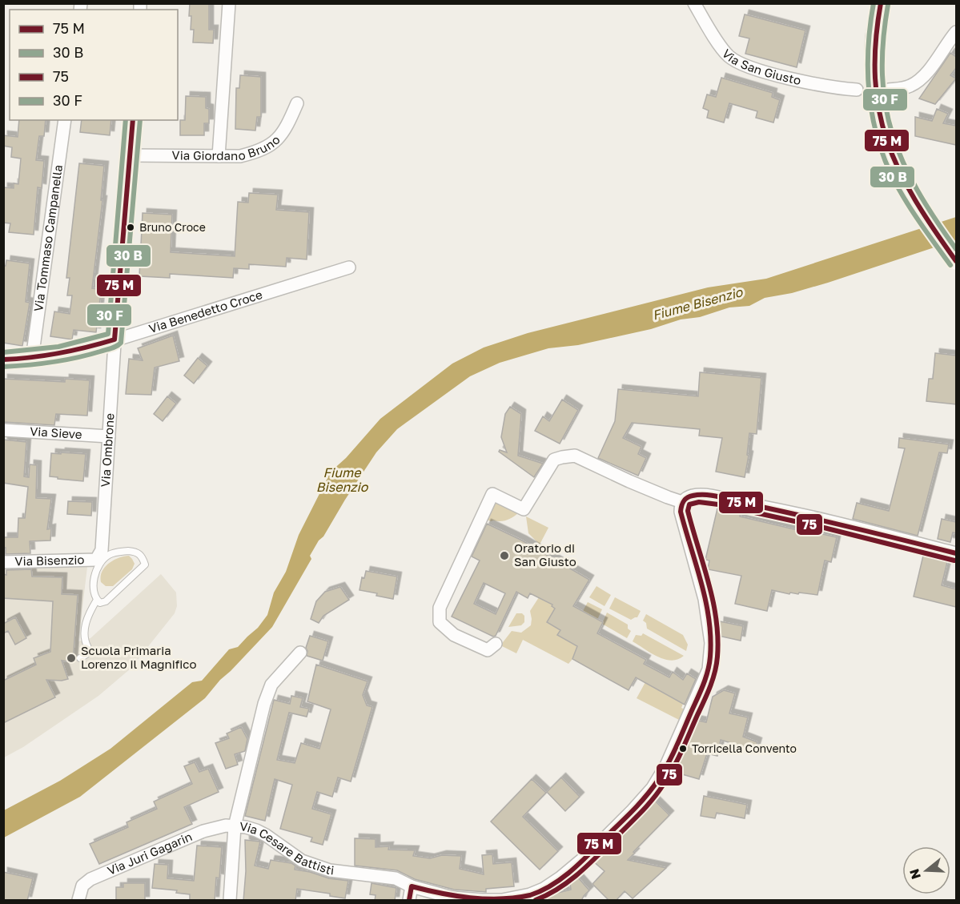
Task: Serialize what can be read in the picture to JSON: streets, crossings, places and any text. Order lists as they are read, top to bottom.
{
  "streets": {
    "street": [
      "Via San Giusto",
      "Via Giordano Bruno",
      "Via Tommaso Campanella",
      "Via Benedetto Croce",
      "Via Sieve",
      "Via Ombrone",
      "Via Bisenzio",
      "Via Cesare Battisti",
      "Via Juri Gagarin"
    ]
  },
  "crossings": [
    ["Via Tommaso Campanella", "Via Benedetto Croce"],
    ["Via Benedetto Croce", "Via Ombrone"],
    ["Via Sieve", "Via Ombrone"],
    ["Via Ombrone", "Via Bisenzio"],
    ["Via Cesare Battisti", "Via Juri Gagarin"]
  ],
  "water": ["Fiume Bisenzio"],
  "places": [
    "Bruno Croce",
    "Oratorio di San Giusto",
    "Scuola Primaria Lorenzo il Magnifico",
    "Torricella Convento"
  ],
  "lines": ["transit line 75"],
  "legend": [
    "75 M",
    "30 B",
    "75",
    "30 F"
  ],
  "north": "left"
}
